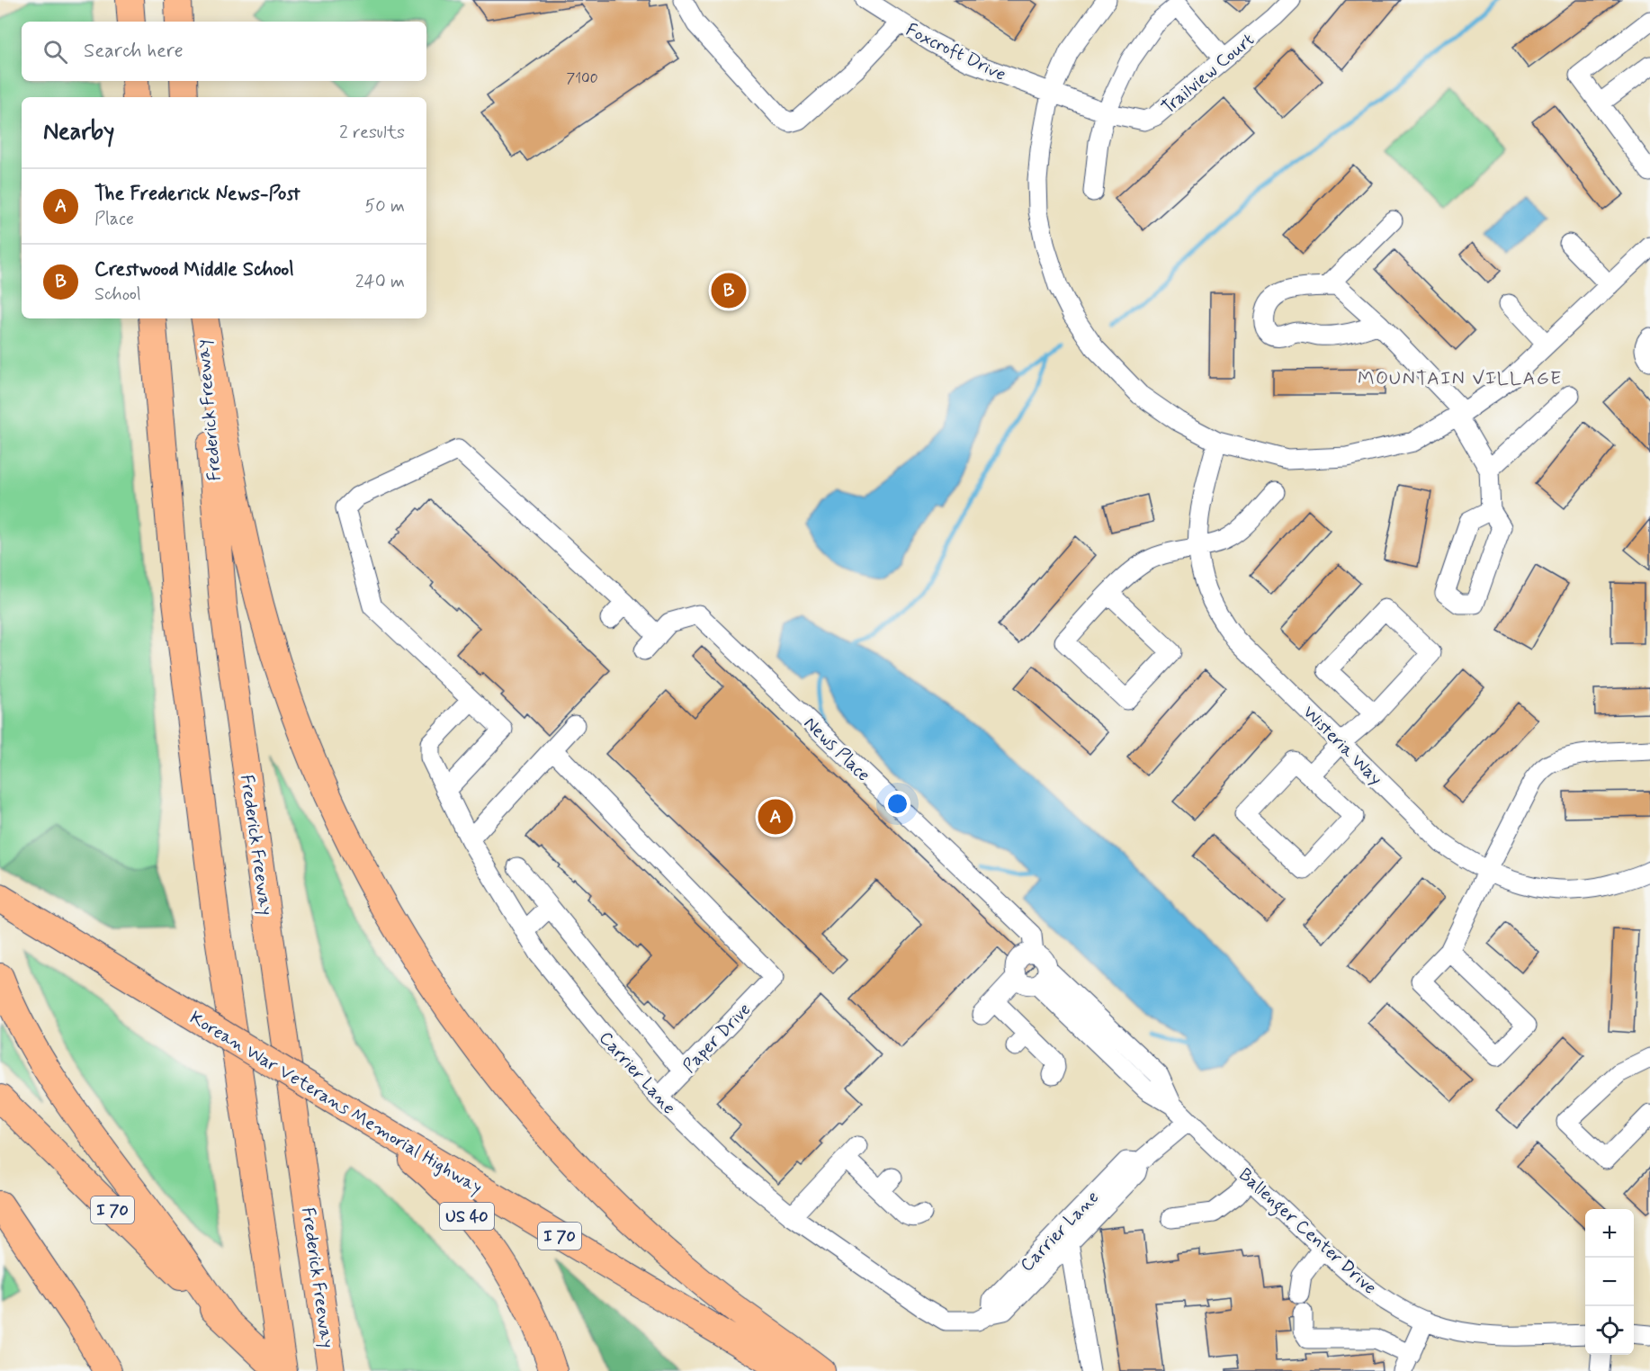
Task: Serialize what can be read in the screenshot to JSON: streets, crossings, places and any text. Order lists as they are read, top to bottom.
{
  "streets": {
    "highway": [
      "Frederick Freeway",
      "Korean War Veterans Memorial Highway",
      "I 70",
      "US 40"
    ],
    "street": [
      "Foxcroft Drive",
      "Trailview Court",
      "Wisteria Way",
      "News Place",
      "Paper Drive",
      "Carrier Lane",
      "Ballenger Center Drive"
    ]
  },
  "crossings": [
    ["Foxcroft Drive", "Trailview Court"],
    ["News Place", "Ballenger Center Drive"],
    ["Paper Drive", "Carrier Lane"],
    ["Carrier Lane", "Ballenger Center Drive"],
    ["Korean War Veterans Memorial Highway", "US 40"]
  ],
  "districts": ["MOUNTAIN VILLAGE"],
  "house_numbers": ["7100"],
  "page": {
    "search": "Search here",
    "heading": ["Nearby", "2 results"],
    "list": [
      {
        "mark": "A",
        "name": "The Frederick News-Post",
        "note": "Place",
        "value": "50 m"
      },
      {
        "mark": "B",
        "name": "Crestwood Middle School",
        "note": "School",
        "value": "240 m"
      }
    ],
    "pins": ["B", "A"],
    "map_buttons": ["+", "−"]
  }
}
